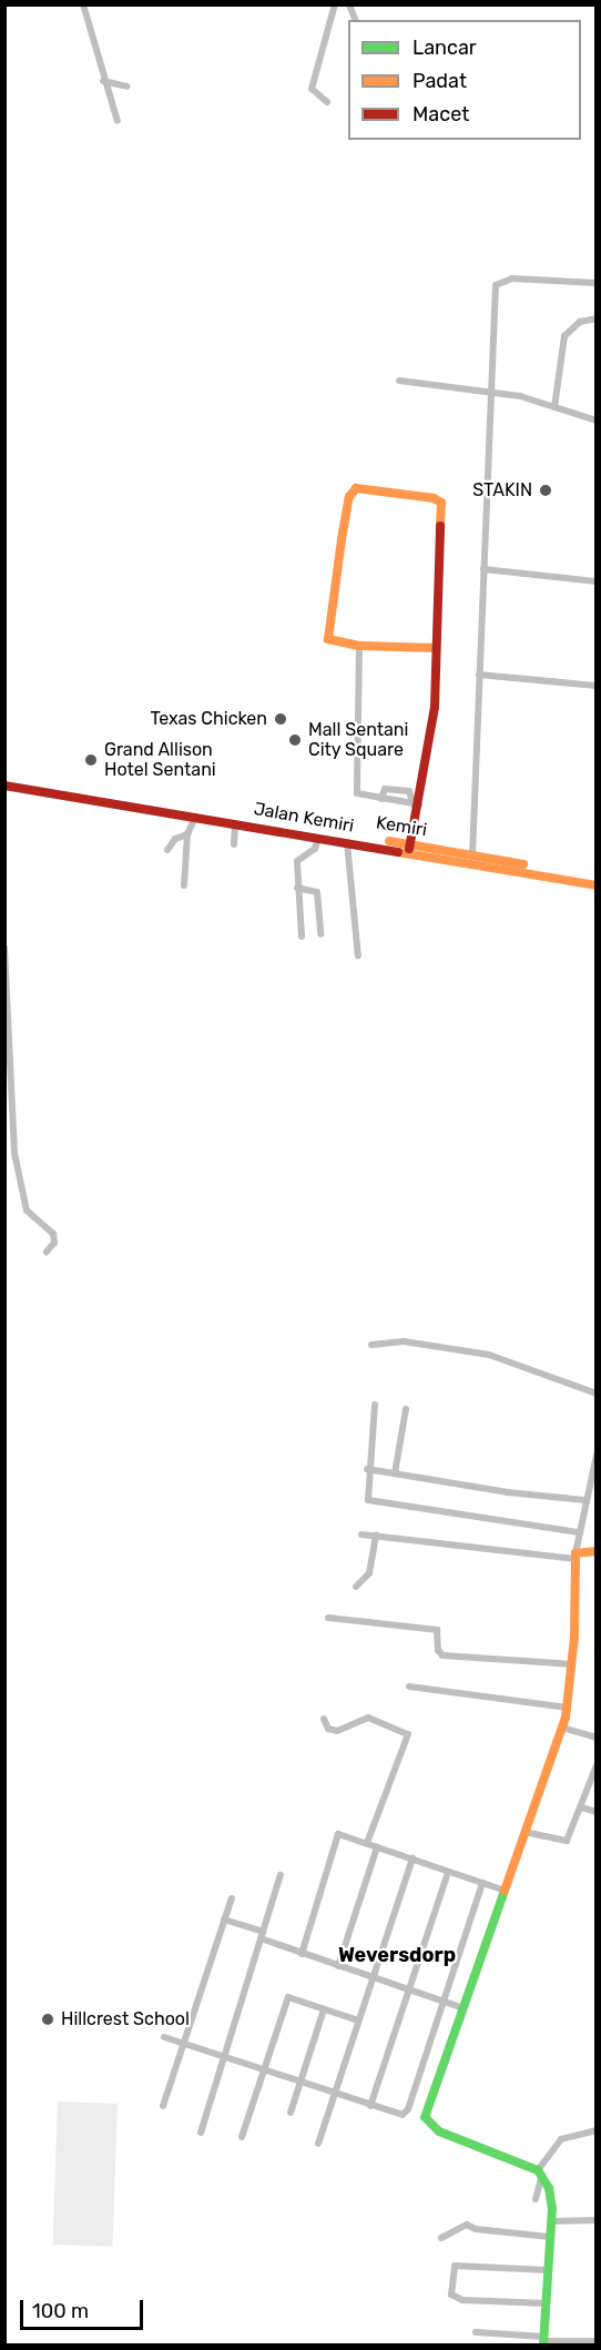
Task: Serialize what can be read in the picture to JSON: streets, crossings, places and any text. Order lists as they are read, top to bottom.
{
  "streets": {
    "main road": ["Jalan Kemiri", "Kemiri"]
  },
  "crossings": [
    ["Jalan Kemiri", "Kemiri"]
  ],
  "districts": ["Weversdorp"],
  "places": [
    "STAKIN",
    "Texas Chicken",
    "Mall Sentani City Square",
    "Grand Allison Hotel Sentani",
    "Hillcrest School"
  ],
  "legend": ["Lancar", "Padat", "Macet"],
  "scale_bar": "100 m"
}
